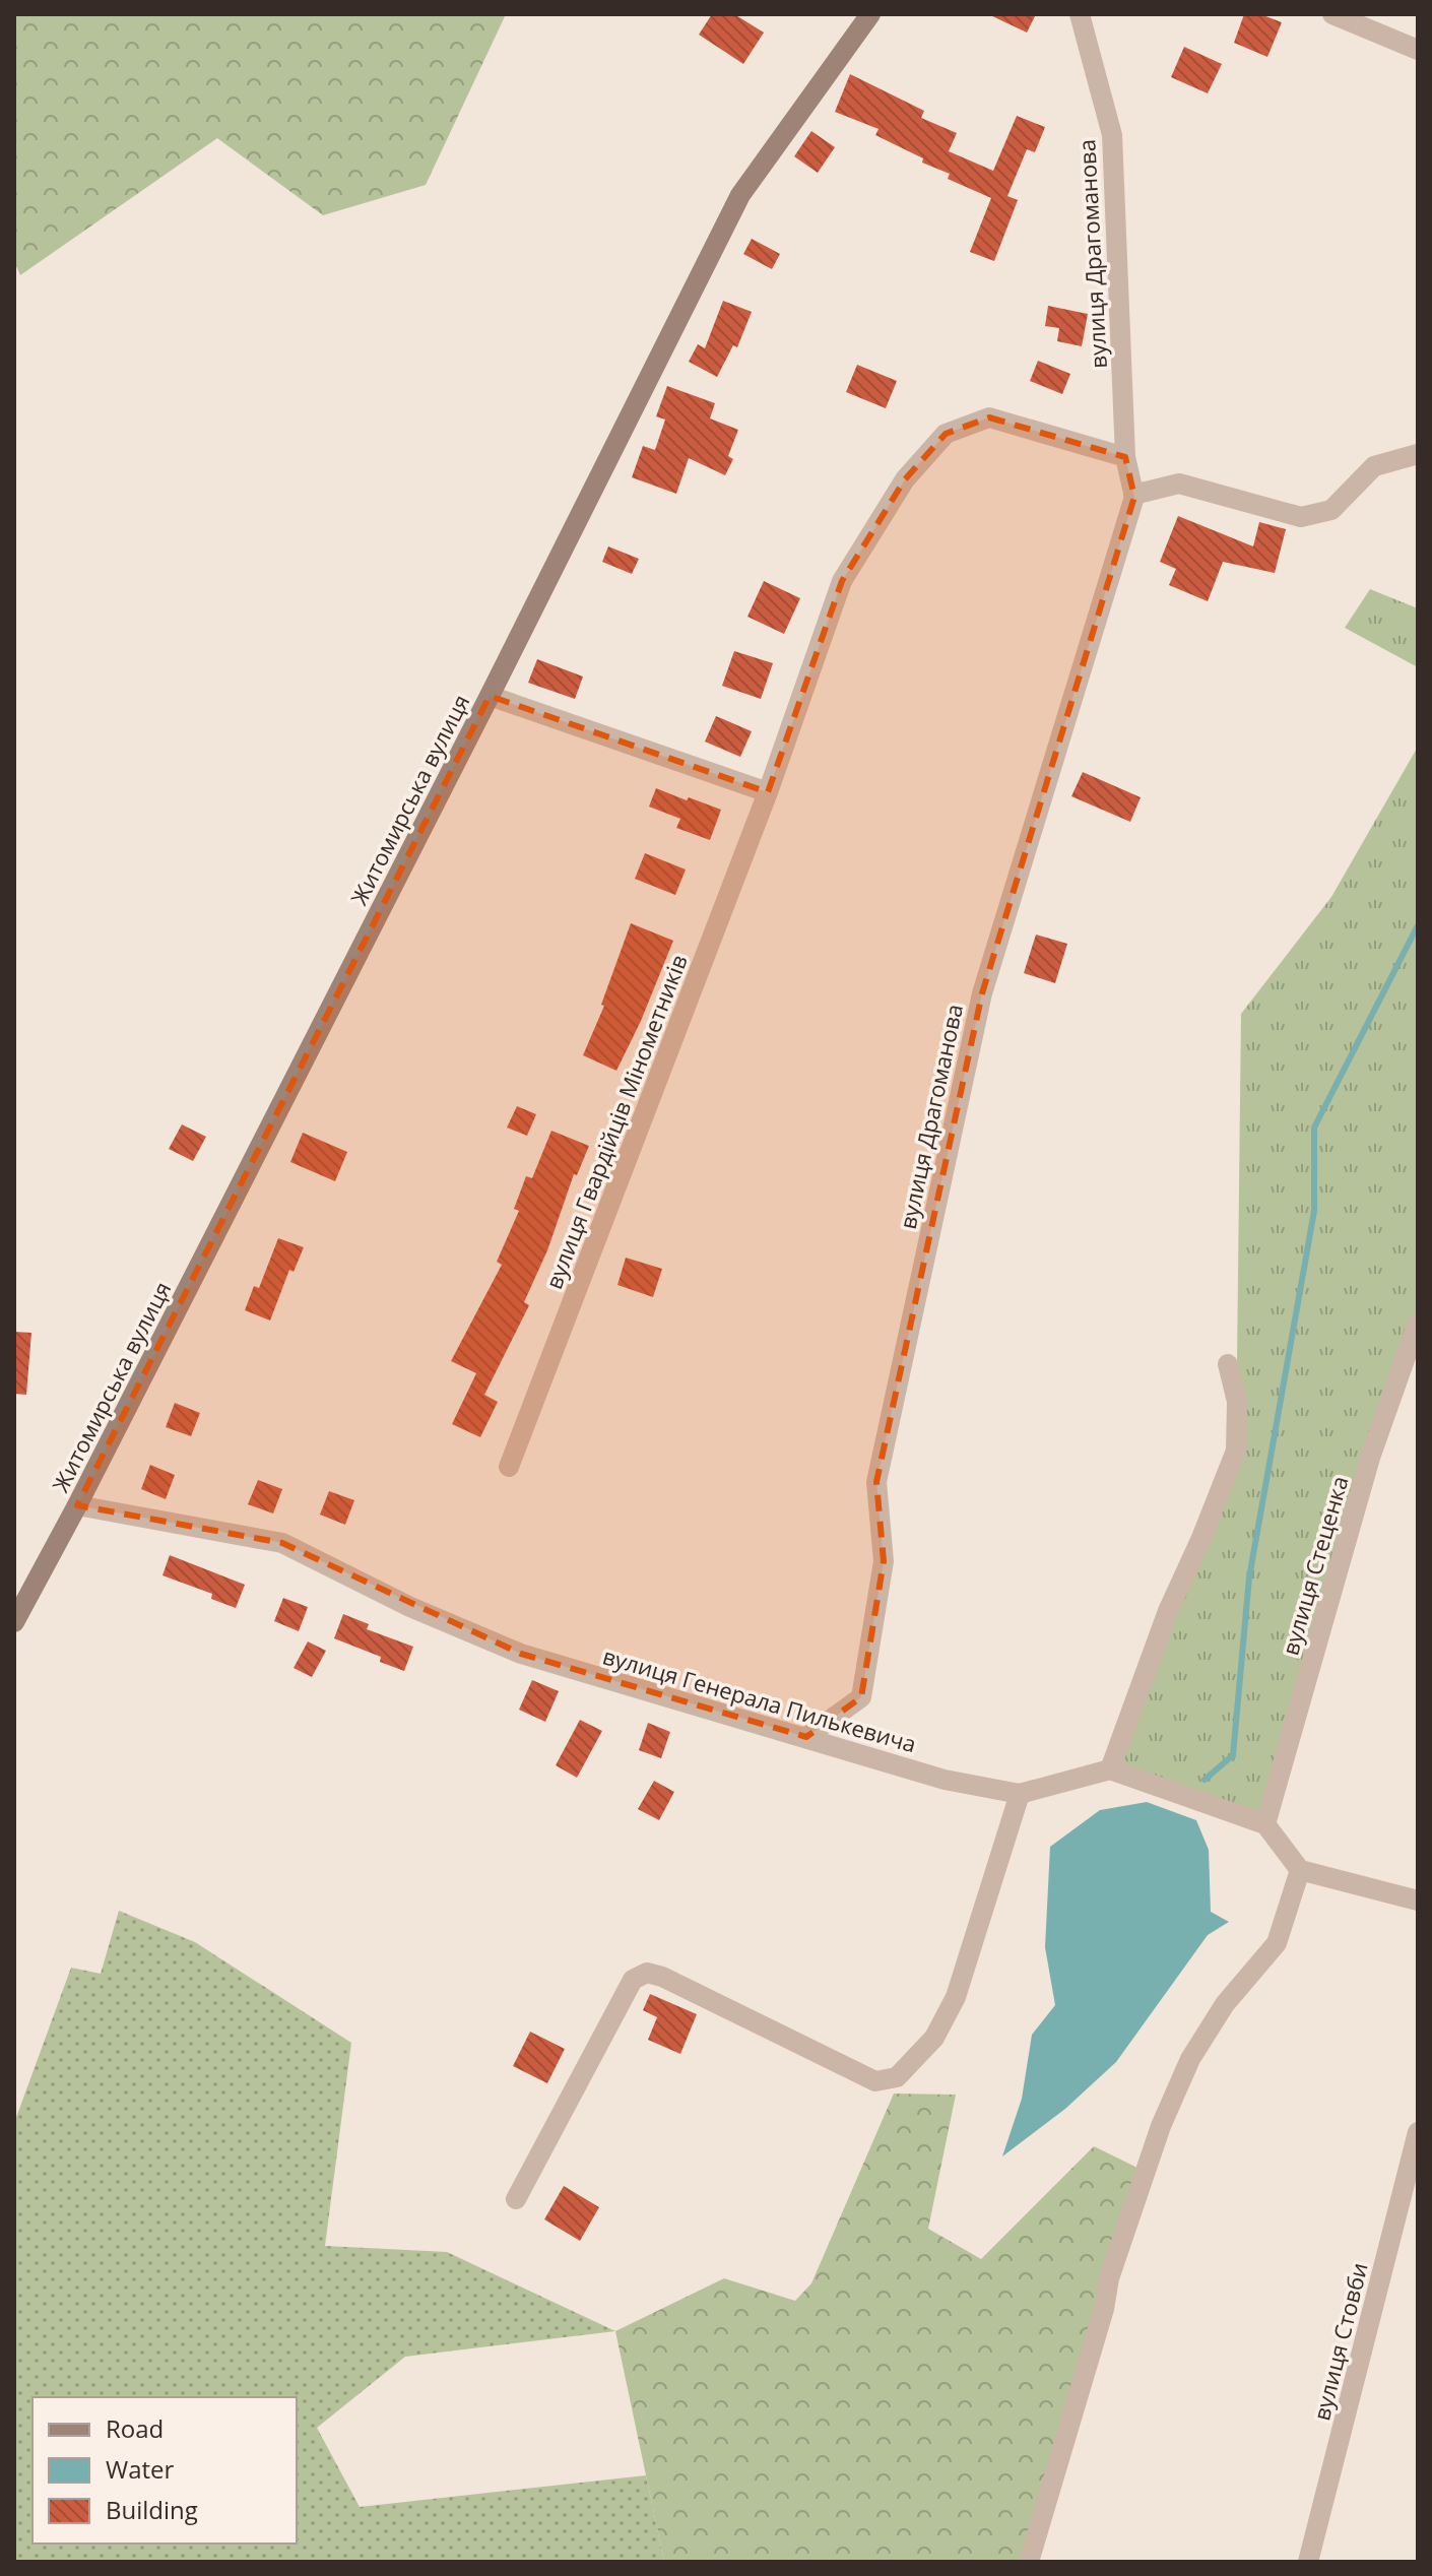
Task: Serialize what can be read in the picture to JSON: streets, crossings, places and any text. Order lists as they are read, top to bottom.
{
  "streets": {
    "main road": ["Житомирська вулиця"],
    "street": [
      "вулиця Драгоманова",
      "вулиця Гвардійців Мінометників",
      "вулиця Стеценка",
      "вулиця Генерала Пилькевича",
      "вулиця Стовби"
    ]
  },
  "crossings": [
    ["вулиця Драгоманова", "вулиця Гвардійців Мінометників"],
    ["вулиця Драгоманова", "вулиця Генерала Пилькевича"],
    ["Житомирська вулиця", "вулиця Генерала Пилькевича"]
  ],
  "legend": ["Road", "Water", "Building"]
}
